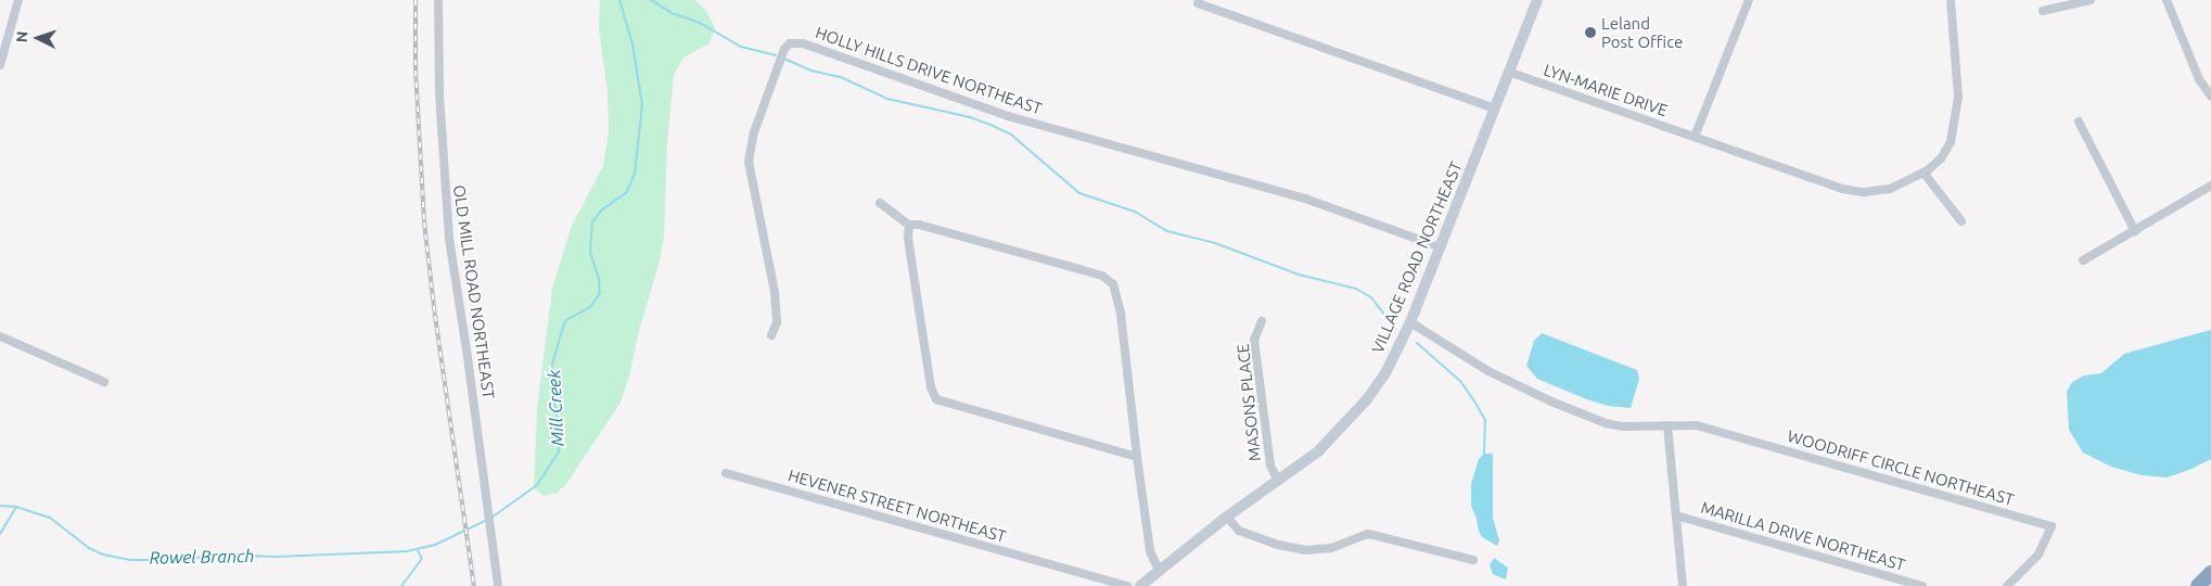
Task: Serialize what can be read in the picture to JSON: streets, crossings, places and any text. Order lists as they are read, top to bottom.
{
  "streets": {
    "main road": ["VILLAGE ROAD NORTHEAST"],
    "street": [
      "HOLLY HILLS DRIVE NORTHEAST",
      "LYN-MARIE DRIVE",
      "OLD MILL ROAD NORTHEAST",
      "MASONS PLACE",
      "WOODRIFF CIRCLE NORTHEAST",
      "HEVENER STREET NORTHEAST",
      "MARILLA DRIVE NORTHEAST"
    ]
  },
  "crossings": [
    ["HOLLY HILLS DRIVE NORTHEAST", "VILLAGE ROAD NORTHEAST"],
    ["LYN-MARIE DRIVE", "VILLAGE ROAD NORTHEAST"],
    ["VILLAGE ROAD NORTHEAST", "MASONS PLACE"],
    ["VILLAGE ROAD NORTHEAST", "WOODRIFF CIRCLE NORTHEAST"]
  ],
  "water": ["Mill Creek", "Rowel Branch"],
  "places": ["Leland Post Office"],
  "north": "left"
}
